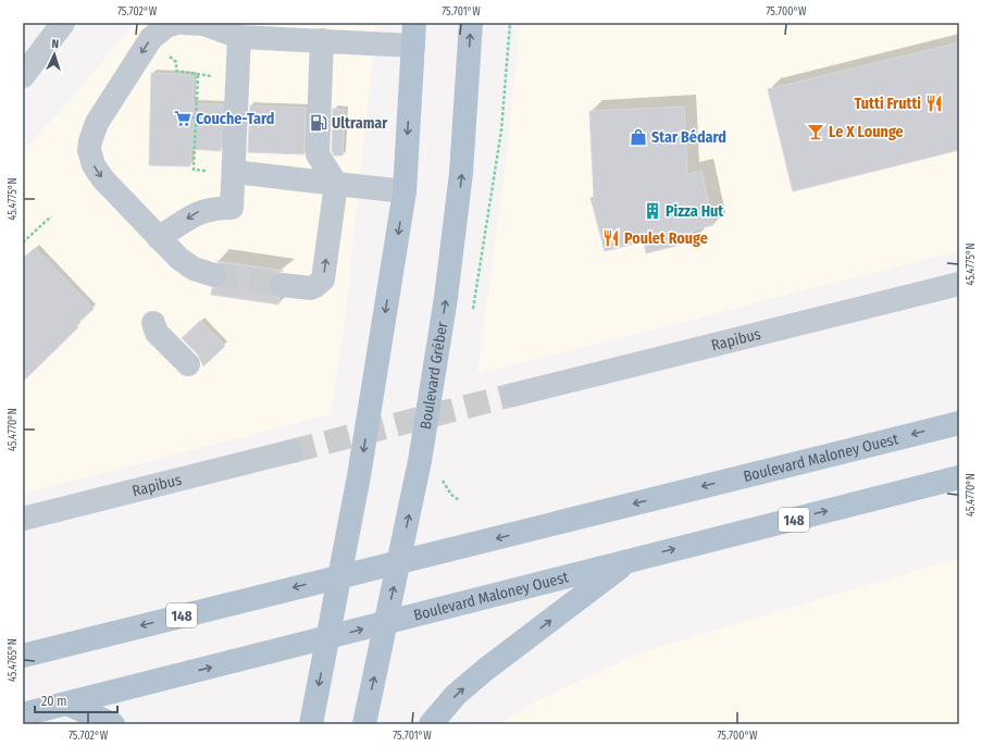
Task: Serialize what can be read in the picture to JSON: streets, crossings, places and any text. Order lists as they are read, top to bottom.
{
  "streets": {
    "main road": ["Boulevard Gréber", "Boulevard Maloney Ouest", "148"],
    "street": ["Rapibus"]
  },
  "crossings": [
    ["Boulevard Gréber", "Boulevard Maloney Ouest"]
  ],
  "places": {
    "restaurant": ["Tutti Frutti", "Poulet Rouge"],
    "supermarket": ["Couche-Tard"],
    "fuel station": ["Ultramar"],
    "bar": ["Le X Lounge"],
    "shop": ["Star Bédard"],
    "building": ["Pizza Hut"]
  },
  "scale_bar": "20 m",
  "north": "top",
  "coordinates": [
    "75.702°W",
    "75.701°W",
    "75.700°W",
    "45.4775°N",
    "45.4770°N",
    "45.4765°N"
  ]
}
